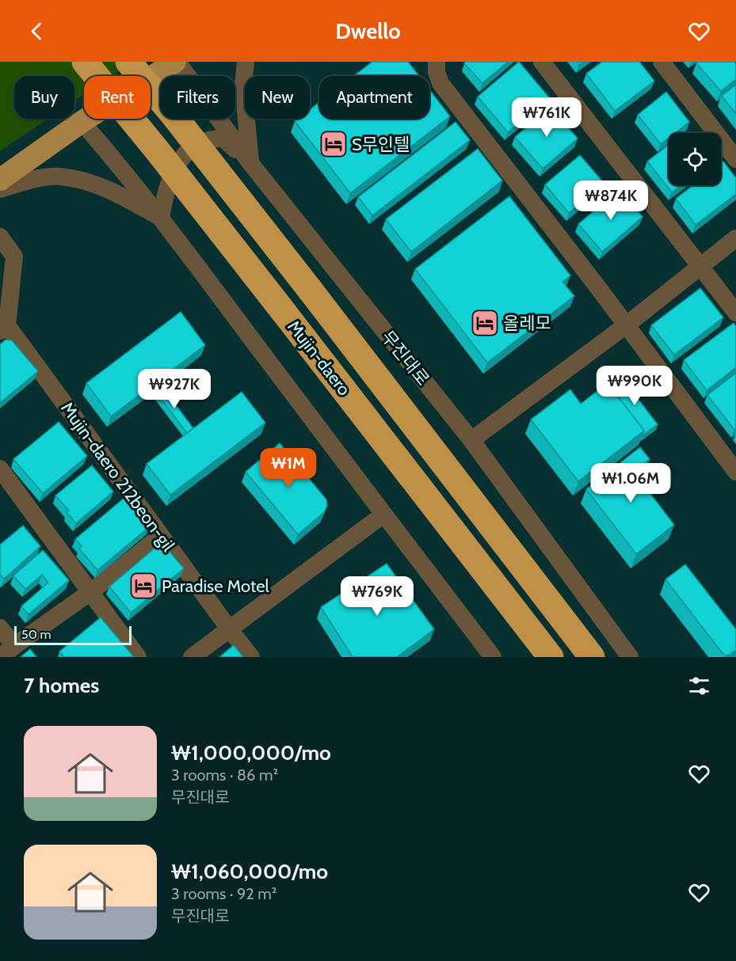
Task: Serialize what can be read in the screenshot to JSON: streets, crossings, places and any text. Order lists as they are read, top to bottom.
{
  "streets": {
    "highway": ["Mujin-daero"],
    "street": ["무진대로", "Mujin-daero 212beon-gil"]
  },
  "places": {
    "hotel": ["S무인텔", "올레모", "Paradise Motel"]
  },
  "scale_bar": "50 m",
  "page": {
    "header": "Dwello",
    "chip": [
      "Buy",
      "Rent",
      "Filters",
      "New",
      "Apartment"
    ],
    "price": [
      "₩761K",
      "₩874K",
      "₩990K",
      "₩927K",
      "₩1M",
      "₩1.06M",
      "₩769K"
    ],
    "scale": "50 m",
    "heading": "7 homes",
    "list": [
      {
        "name": "₩1,000,000/mo",
        "note": "3 rooms · 86 m² · 무진대로"
      },
      {
        "name": "₩1,060,000/mo",
        "note": "3 rooms · 92 m² · 무진대로"
      }
    ]
  }
}
